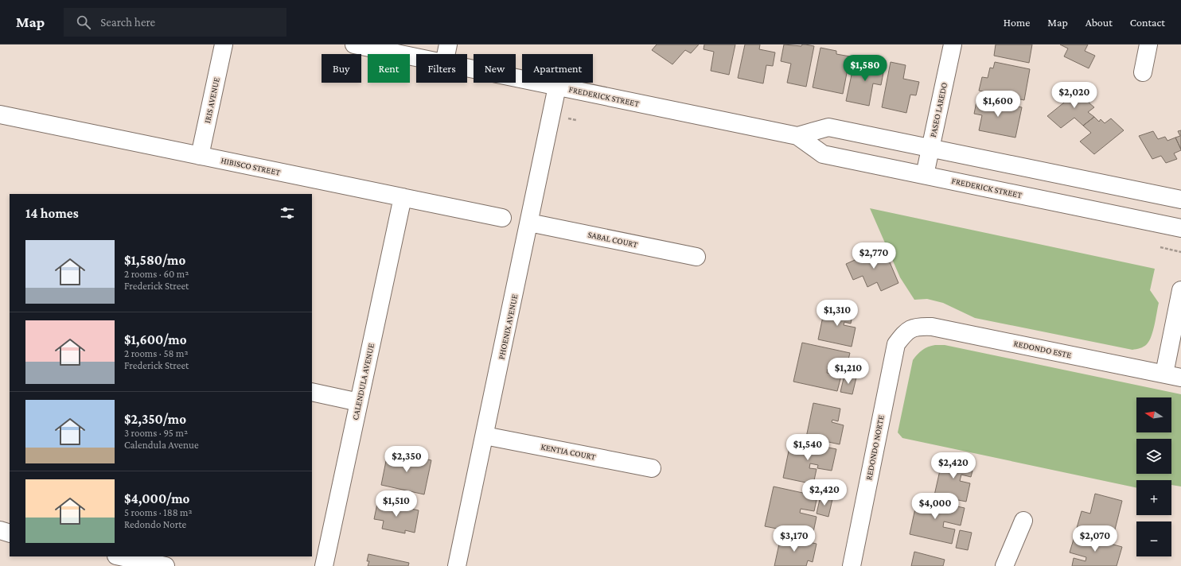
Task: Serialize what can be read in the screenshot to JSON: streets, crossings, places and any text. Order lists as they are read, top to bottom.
{
  "streets": {
    "street": [
      "FREDERICK STREET",
      "IRIS AVENUE",
      "PASEO LAREDO",
      "HIBISCO STREET",
      "SABAL COURT",
      "PHOENIX AVENUE",
      "REDONDO ESTE",
      "CALENDULA AVENUE",
      "REDONDO NORTE",
      "KENTIA COURT"
    ]
  },
  "crossings": [
    ["FREDERICK STREET", "PASEO LAREDO"],
    ["FREDERICK STREET", "PHOENIX AVENUE"],
    ["IRIS AVENUE", "HIBISCO STREET"],
    ["HIBISCO STREET", "CALENDULA AVENUE"],
    ["SABAL COURT", "PHOENIX AVENUE"],
    ["PHOENIX AVENUE", "KENTIA COURT"],
    ["REDONDO ESTE", "REDONDO NORTE"]
  ],
  "north": "left",
  "page": {
    "header": "Map",
    "search": "Search here",
    "nav": [
      "Home",
      "Map",
      "About",
      "Contact"
    ],
    "chip": [
      "Buy",
      "Rent",
      "Filters",
      "New",
      "Apartment"
    ],
    "price": [
      "$1,580",
      "$2,020",
      "$1,600",
      "$2,770",
      "$1,310",
      "$1,210",
      "$1,540",
      "$2,350",
      "$2,420",
      "$2,420",
      "$1,510",
      "$4,000",
      "$3,170",
      "$2,070"
    ],
    "heading": "14 homes",
    "list": [
      {
        "name": "$1,580/mo",
        "note": "2 rooms · 60 m² · Frederick Street"
      },
      {
        "name": "$1,600/mo",
        "note": "2 rooms · 58 m² · Frederick Street"
      },
      {
        "name": "$2,350/mo",
        "note": "3 rooms · 95 m² · Calendula Avenue"
      },
      {
        "name": "$4,000/mo",
        "note": "5 rooms · 188 m² · Redondo Norte"
      }
    ],
    "map_buttons": ["+", "−"]
  }
}
